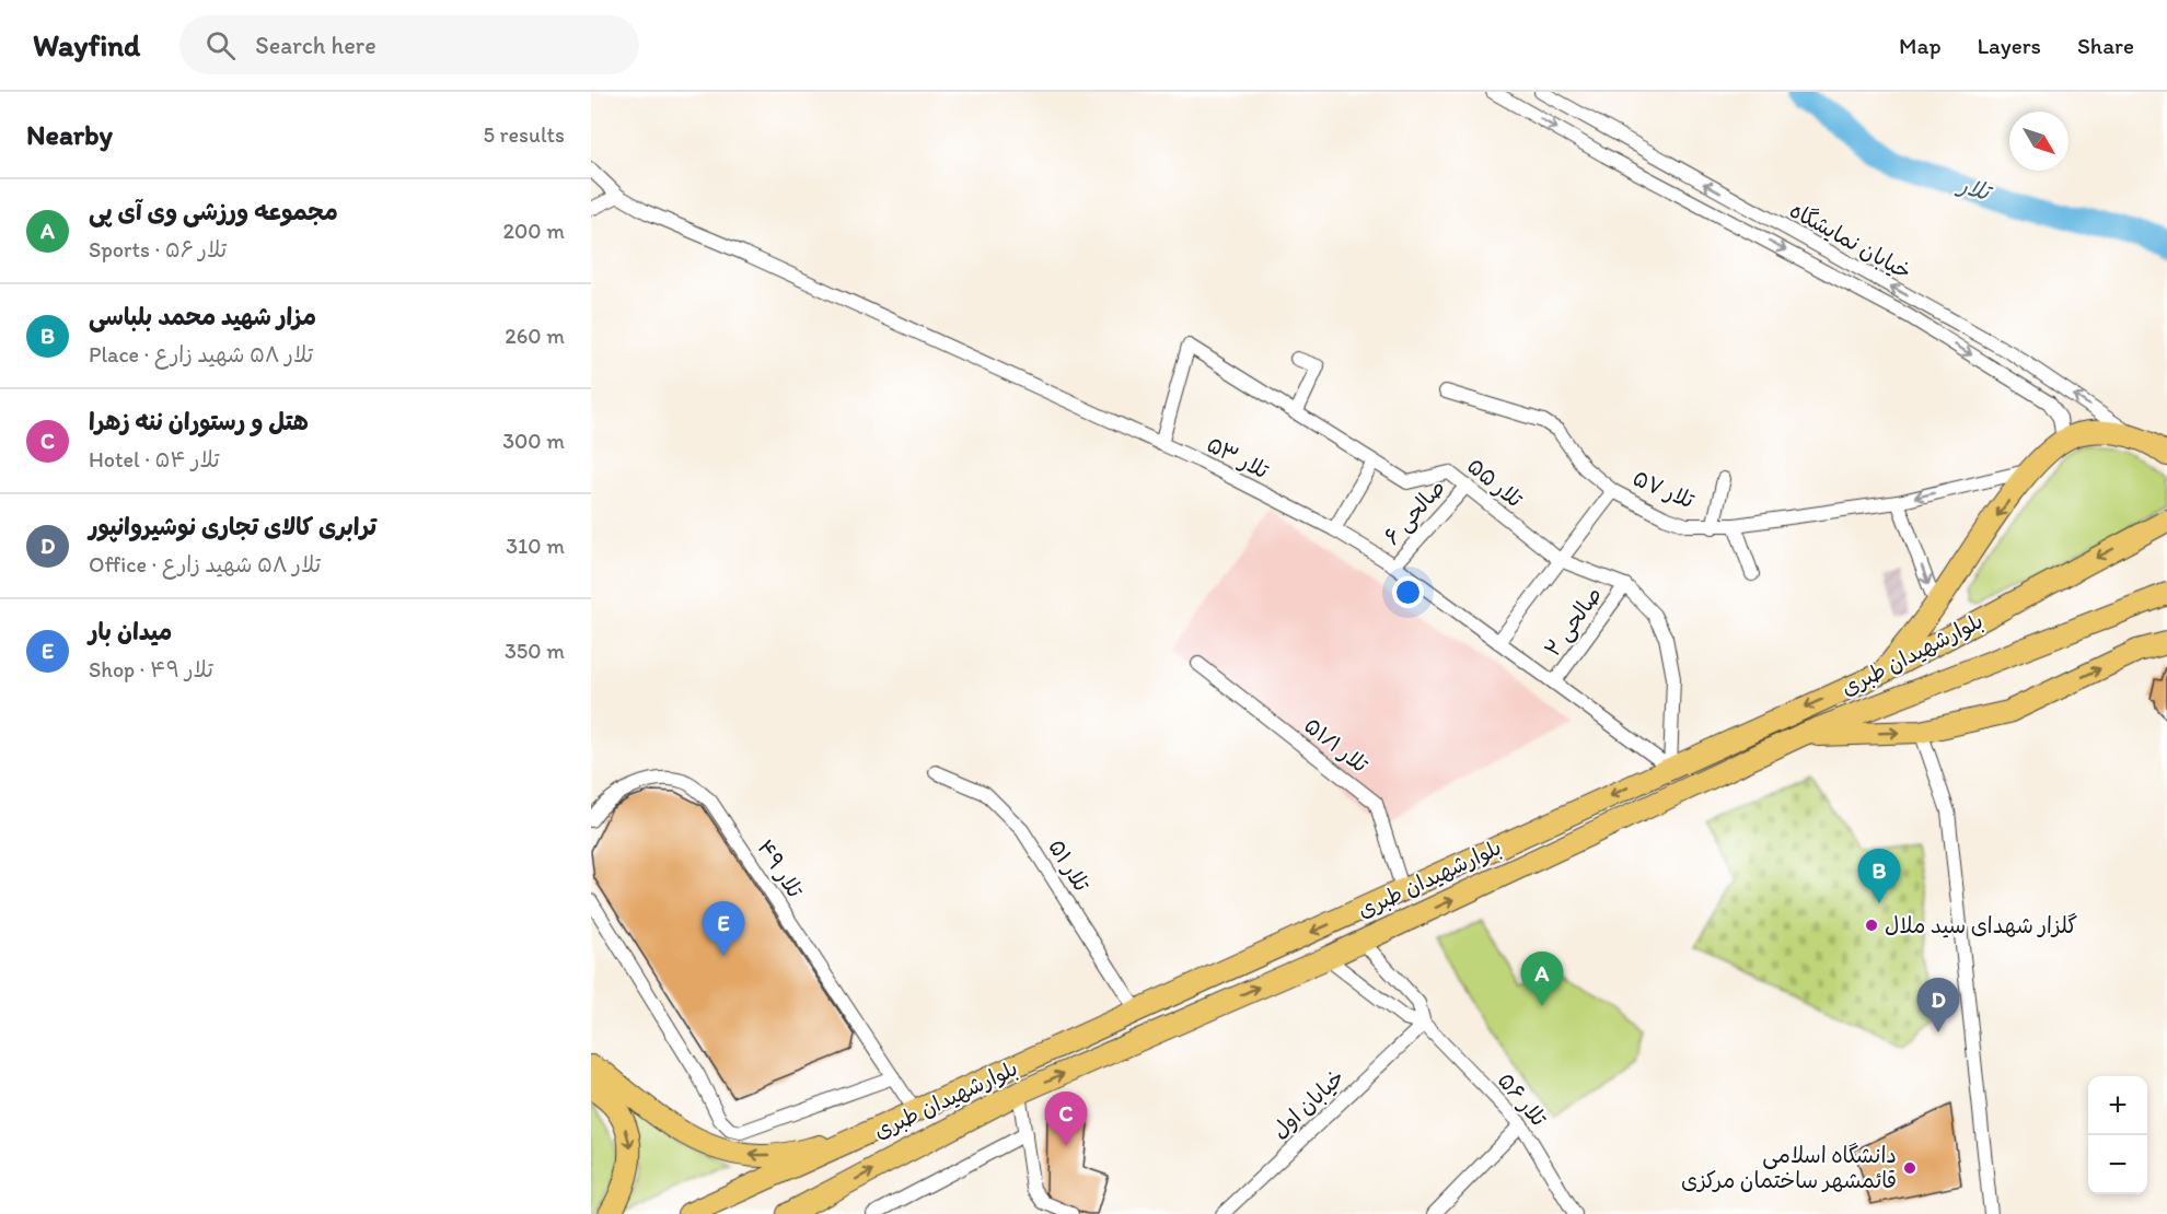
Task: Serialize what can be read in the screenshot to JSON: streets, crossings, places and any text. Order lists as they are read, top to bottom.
{
  "streets": {
    "highway": ["بلوارشهیدان طبری"],
    "street": [
      "خیابان نمایشگاه",
      "تلار ۵۳",
      "تلار ۵۵",
      "تلار ۵۷",
      "صالحی ۶",
      "صالحی ۲",
      "تلار ۵۱/۱",
      "تلار ۵۱",
      "تلار ۴۹",
      "تلار ۵۶",
      "خیابان اول"
    ]
  },
  "crossings": [
    ["تلار ۵۳", "تلار ۵۵"],
    ["تلار ۵۳", "صالحی ۶"],
    ["تلار ۵۳", "صالحی ۲"],
    ["تلار ۵۳", "بلوارشهیدان طبری"],
    ["تلار ۵۵", "صالحی ۶"],
    ["تلار ۵۵", "صالحی ۲"],
    ["تلار ۵۵", "بلوارشهیدان طبری"],
    ["بلوارشهیدان طبری", "تلار ۵۱/۱"],
    ["بلوارشهیدان طبری", "تلار ۵۱"],
    ["بلوارشهیدان طبری", "تلار ۴۹"],
    ["تلار ۵۶", "خیابان اول"]
  ],
  "water": ["تلار"],
  "places": ["گلزار شهدای سید ملال", "دانشگاه اسلامی قائمشهر ساختمان مرکزی"],
  "north": "bottom right",
  "page": {
    "header": "Wayfind",
    "search": "Search here",
    "nav": ["Map", "Layers", "Share"],
    "heading": ["Nearby", "5 results"],
    "list": [
      {
        "mark": "A",
        "name": "مجموعه ورزشی وی آی پی",
        "note": "Sports · تلار ۵۶",
        "value": "200 m"
      },
      {
        "mark": "B",
        "name": "مزار شهید محمد بلباسی",
        "note": "Place · تلار ۵۸ شهید زارع",
        "value": "260 m"
      },
      {
        "mark": "C",
        "name": "هتل و رستوران ننه زهرا",
        "note": "Hotel · تلار ۵۴",
        "value": "300 m"
      },
      {
        "mark": "D",
        "name": "ترابری کالای تجاری نوشیروانپور",
        "note": "Office · تلار ۵۸ شهید زارع",
        "value": "310 m"
      },
      {
        "mark": "E",
        "name": "میدان بار",
        "note": "Shop · تلار ۴۹",
        "value": "350 m"
      }
    ],
    "pins": [
      "B",
      "E",
      "A",
      "D",
      "C"
    ],
    "map_buttons": ["+", "−"]
  }
}
